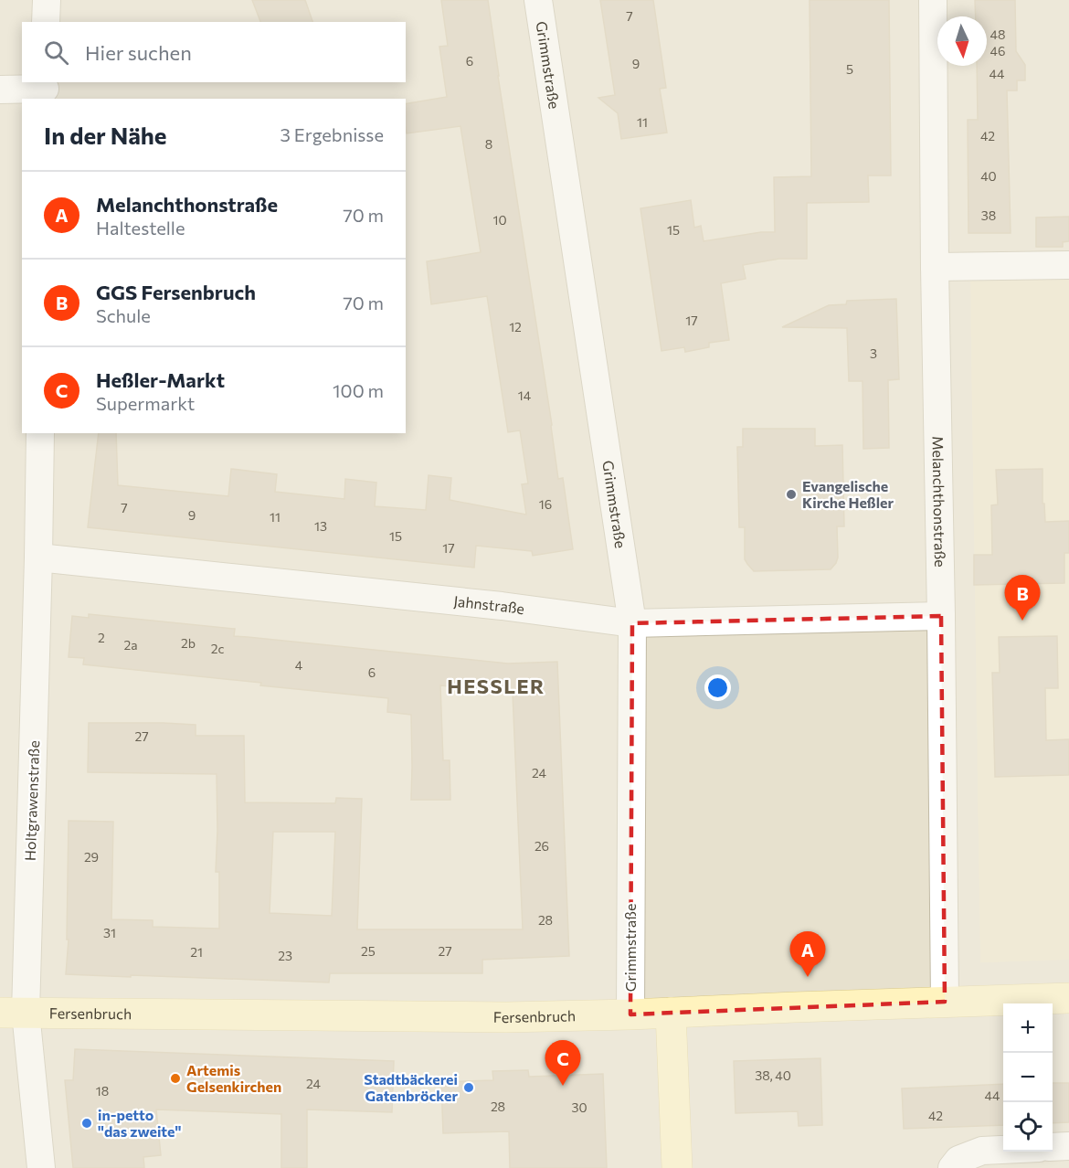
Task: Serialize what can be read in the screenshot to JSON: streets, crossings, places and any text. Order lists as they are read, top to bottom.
{
  "streets": {
    "street": [
      "Grimmstraße",
      "Melanchthonstraße",
      "Jahnstraße",
      "Holtgrawenstraße",
      "Fersenbruch"
    ]
  },
  "crossings": [
    ["Grimmstraße", "Jahnstraße"],
    ["Grimmstraße", "Fersenbruch"],
    ["Melanchthonstraße", "Jahnstraße"],
    ["Melanchthonstraße", "Fersenbruch"],
    ["Jahnstraße", "Holtgrawenstraße"],
    ["Holtgrawenstraße", "Fersenbruch"]
  ],
  "districts": ["HESSLER"],
  "places": [
    "Evangelische Kirche Heßler",
    "Artemis Gelsenkirchen",
    "Stadtbäckerei Gatenbröcker",
    "in-petto \"das zweite\""
  ],
  "house_numbers": [
    "7",
    "48",
    "46",
    "6",
    "9",
    "5",
    "44",
    "11",
    "42",
    "8",
    "40",
    "38",
    "10",
    "15",
    "17",
    "12",
    "3",
    "14",
    "16",
    "7",
    "9",
    "11",
    "13",
    "15",
    "17",
    "2",
    "2b",
    "2a",
    "2c",
    "4",
    "6",
    "27",
    "24",
    "26",
    "29",
    "28",
    "31",
    "25",
    "27",
    "21",
    "23",
    "38, 40",
    "24",
    "18",
    "44",
    "28",
    "30",
    "42"
  ],
  "north": "bottom",
  "page": {
    "search": "Hier suchen",
    "heading": ["In der Nähe", "3 Ergebnisse"],
    "list": [
      {
        "mark": "A",
        "name": "Melanchthonstraße",
        "note": "Haltestelle",
        "value": "70 m"
      },
      {
        "mark": "B",
        "name": "GGS Fersenbruch",
        "note": "Schule",
        "value": "70 m"
      },
      {
        "mark": "C",
        "name": "Heßler-Markt",
        "note": "Supermarkt",
        "value": "100 m"
      }
    ],
    "pins": ["B", "A", "C"],
    "map_buttons": ["+", "−"]
  }
}
